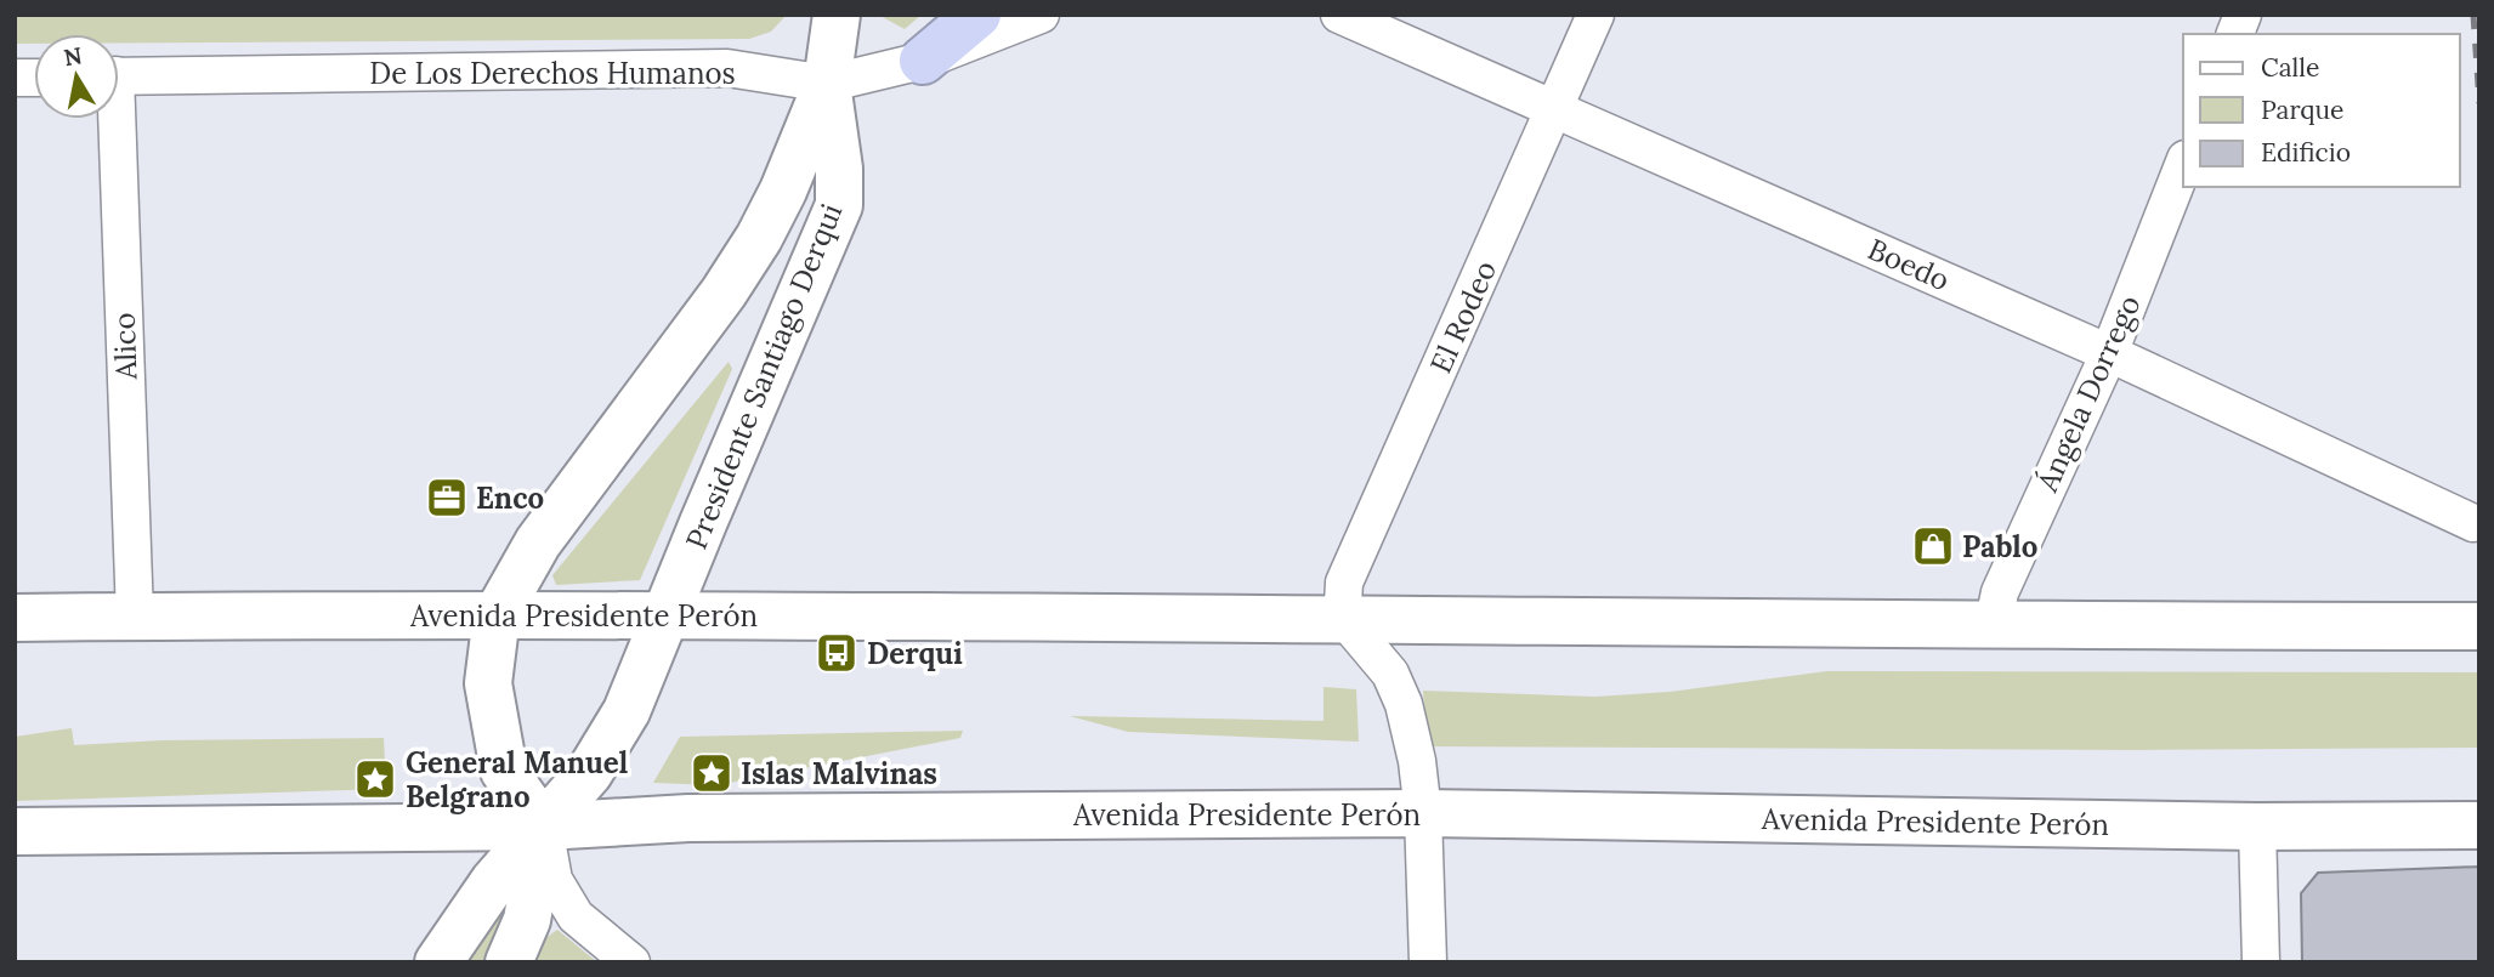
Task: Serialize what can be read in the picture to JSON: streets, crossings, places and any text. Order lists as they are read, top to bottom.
{
  "streets": {
    "main road": ["Presidente Santiago Derqui", "Avenida Presidente Perón"],
    "street": [
      "De Los Derechos Humanos",
      "Boedo",
      "El Rodeo",
      "Alico",
      "Ángela Dorrego"
    ]
  },
  "crossings": [
    ["De Los Derechos Humanos", "Presidente Santiago Derqui"],
    ["Boedo", "El Rodeo"],
    ["Boedo", "Ángela Dorrego"],
    ["El Rodeo", "Avenida Presidente Perón"],
    ["Alico", "Avenida Presidente Perón"],
    ["Presidente Santiago Derqui", "Avenida Presidente Perón"],
    ["Ángela Dorrego", "Avenida Presidente Perón"]
  ],
  "places": {
    "office": ["Enco"],
    "shop": ["Pablo"],
    "bus stop": ["Derqui"],
    "place": ["Islas Malvinas", "General Manuel Belgrano"]
  },
  "legend": ["Calle", "Parque", "Edificio"],
  "north": "top"
}
